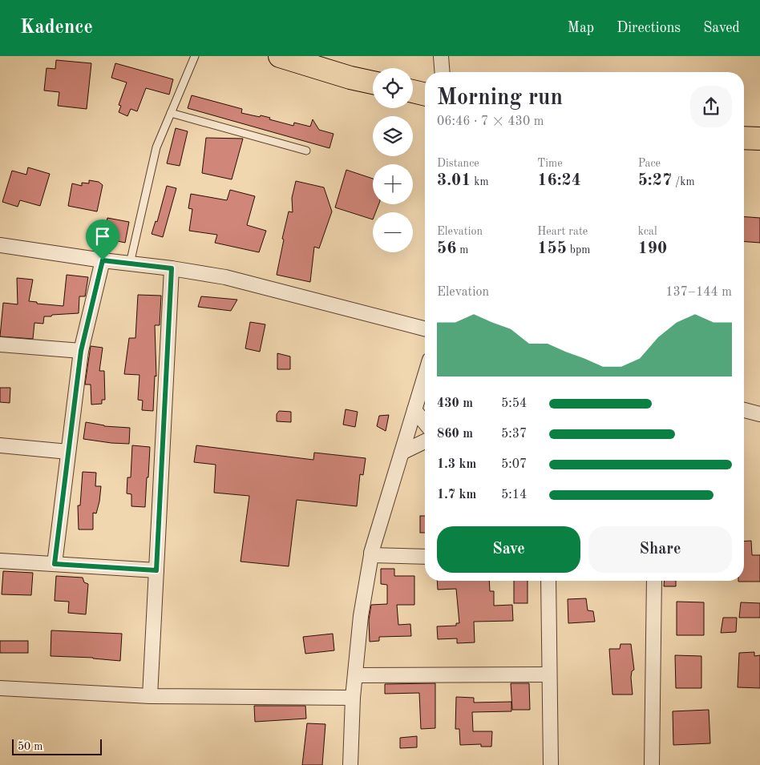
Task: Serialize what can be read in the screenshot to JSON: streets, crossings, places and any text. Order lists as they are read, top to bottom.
{
  "scale_bar": "50 m",
  "page": {
    "header": "Kadence",
    "nav": ["Map", "Directions", "Saved"],
    "map_buttons": ["+", "−"],
    "heading": ["Morning run", "06:46 · 7 × 430 m"],
    "stats": [
      ["Distance", "3.01 km"],
      ["Time", "16:24"],
      ["Pace", "5:27 /km"],
      ["Elevation", "56 m"],
      ["Heart rate", "155 bpm"],
      ["kcal", "190"]
    ],
    "chart": ["Elevation", "137–144 m"],
    "list": [
      {
        "name": "430 m",
        "note": "5:54"
      },
      {
        "name": "860 m",
        "note": "5:37"
      },
      {
        "name": "1.3 km",
        "note": "5:07"
      },
      {
        "name": "1.7 km",
        "note": "5:14"
      }
    ],
    "buttons": ["Save", "Share"],
    "scale": "50 m"
  }
}
